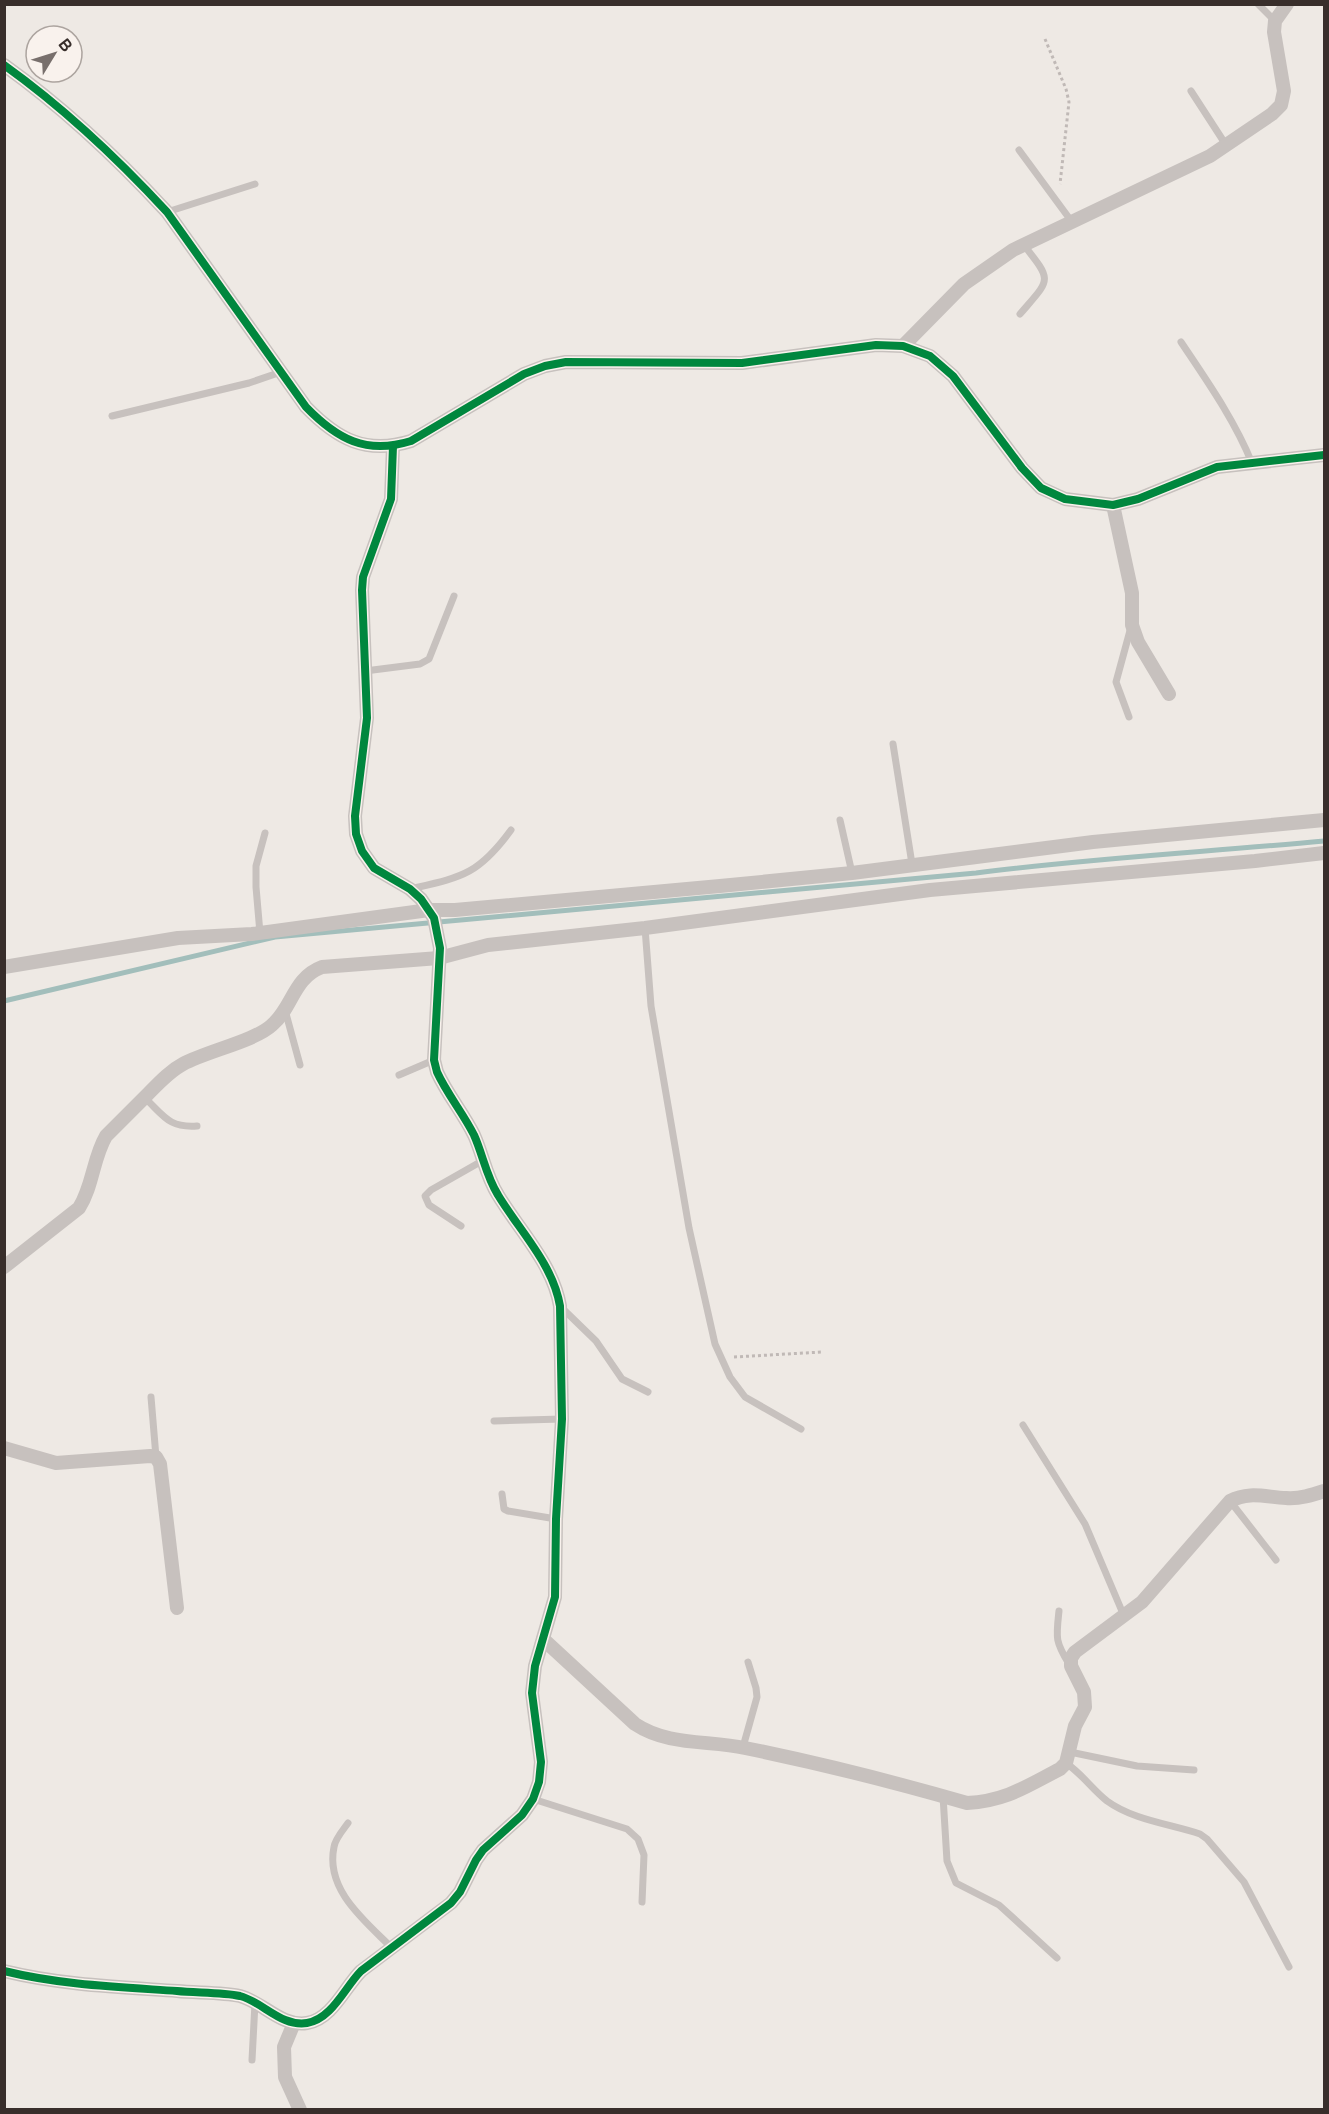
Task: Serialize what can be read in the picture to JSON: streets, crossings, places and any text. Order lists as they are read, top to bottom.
{
  "north": "top right"
}
